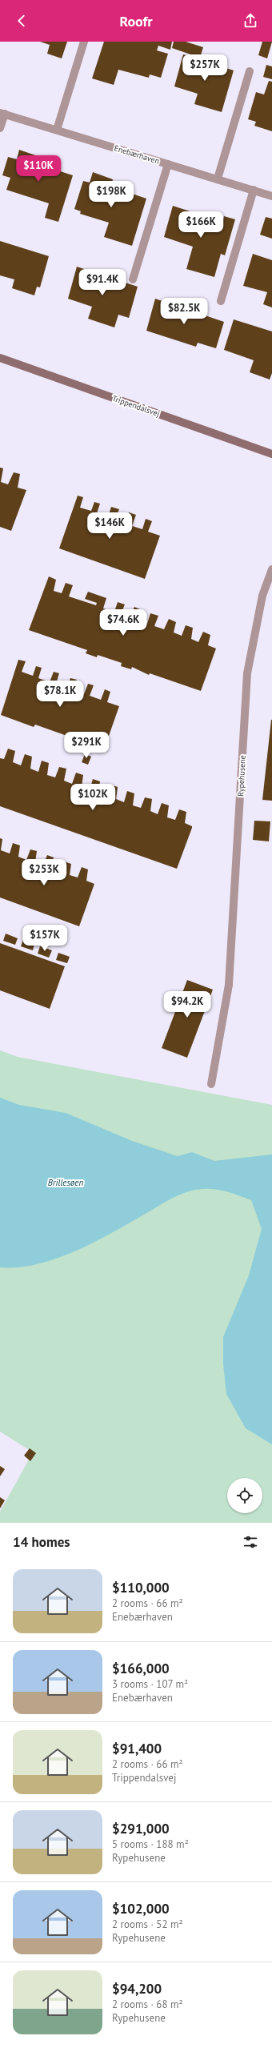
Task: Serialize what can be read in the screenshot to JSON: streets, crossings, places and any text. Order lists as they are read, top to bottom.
{
  "streets": {
    "street": ["Enebærhaven", "Trippendalsvej", "Rypehusene"]
  },
  "water": ["Brillesøen"],
  "page": {
    "header": "Roofr",
    "price": [
      "$257K",
      "$110K",
      "$198K",
      "$166K",
      "$91.4K",
      "$82.5K",
      "$146K",
      "$74.6K",
      "$78.1K",
      "$291K",
      "$102K",
      "$253K",
      "$157K",
      "$94.2K"
    ],
    "heading": "14 homes",
    "list": [
      {
        "name": "$110,000",
        "note": "2 rooms · 66 m² · Enebærhaven"
      },
      {
        "name": "$166,000",
        "note": "3 rooms · 107 m² · Enebærhaven"
      },
      {
        "name": "$91,400",
        "note": "2 rooms · 66 m² · Trippendalsvej"
      },
      {
        "name": "$291,000",
        "note": "5 rooms · 188 m² · Rypehusene"
      },
      {
        "name": "$102,000",
        "note": "2 rooms · 52 m² · Rypehusene"
      },
      {
        "name": "$94,200",
        "note": "2 rooms · 68 m² · Rypehusene"
      }
    ]
  }
}
